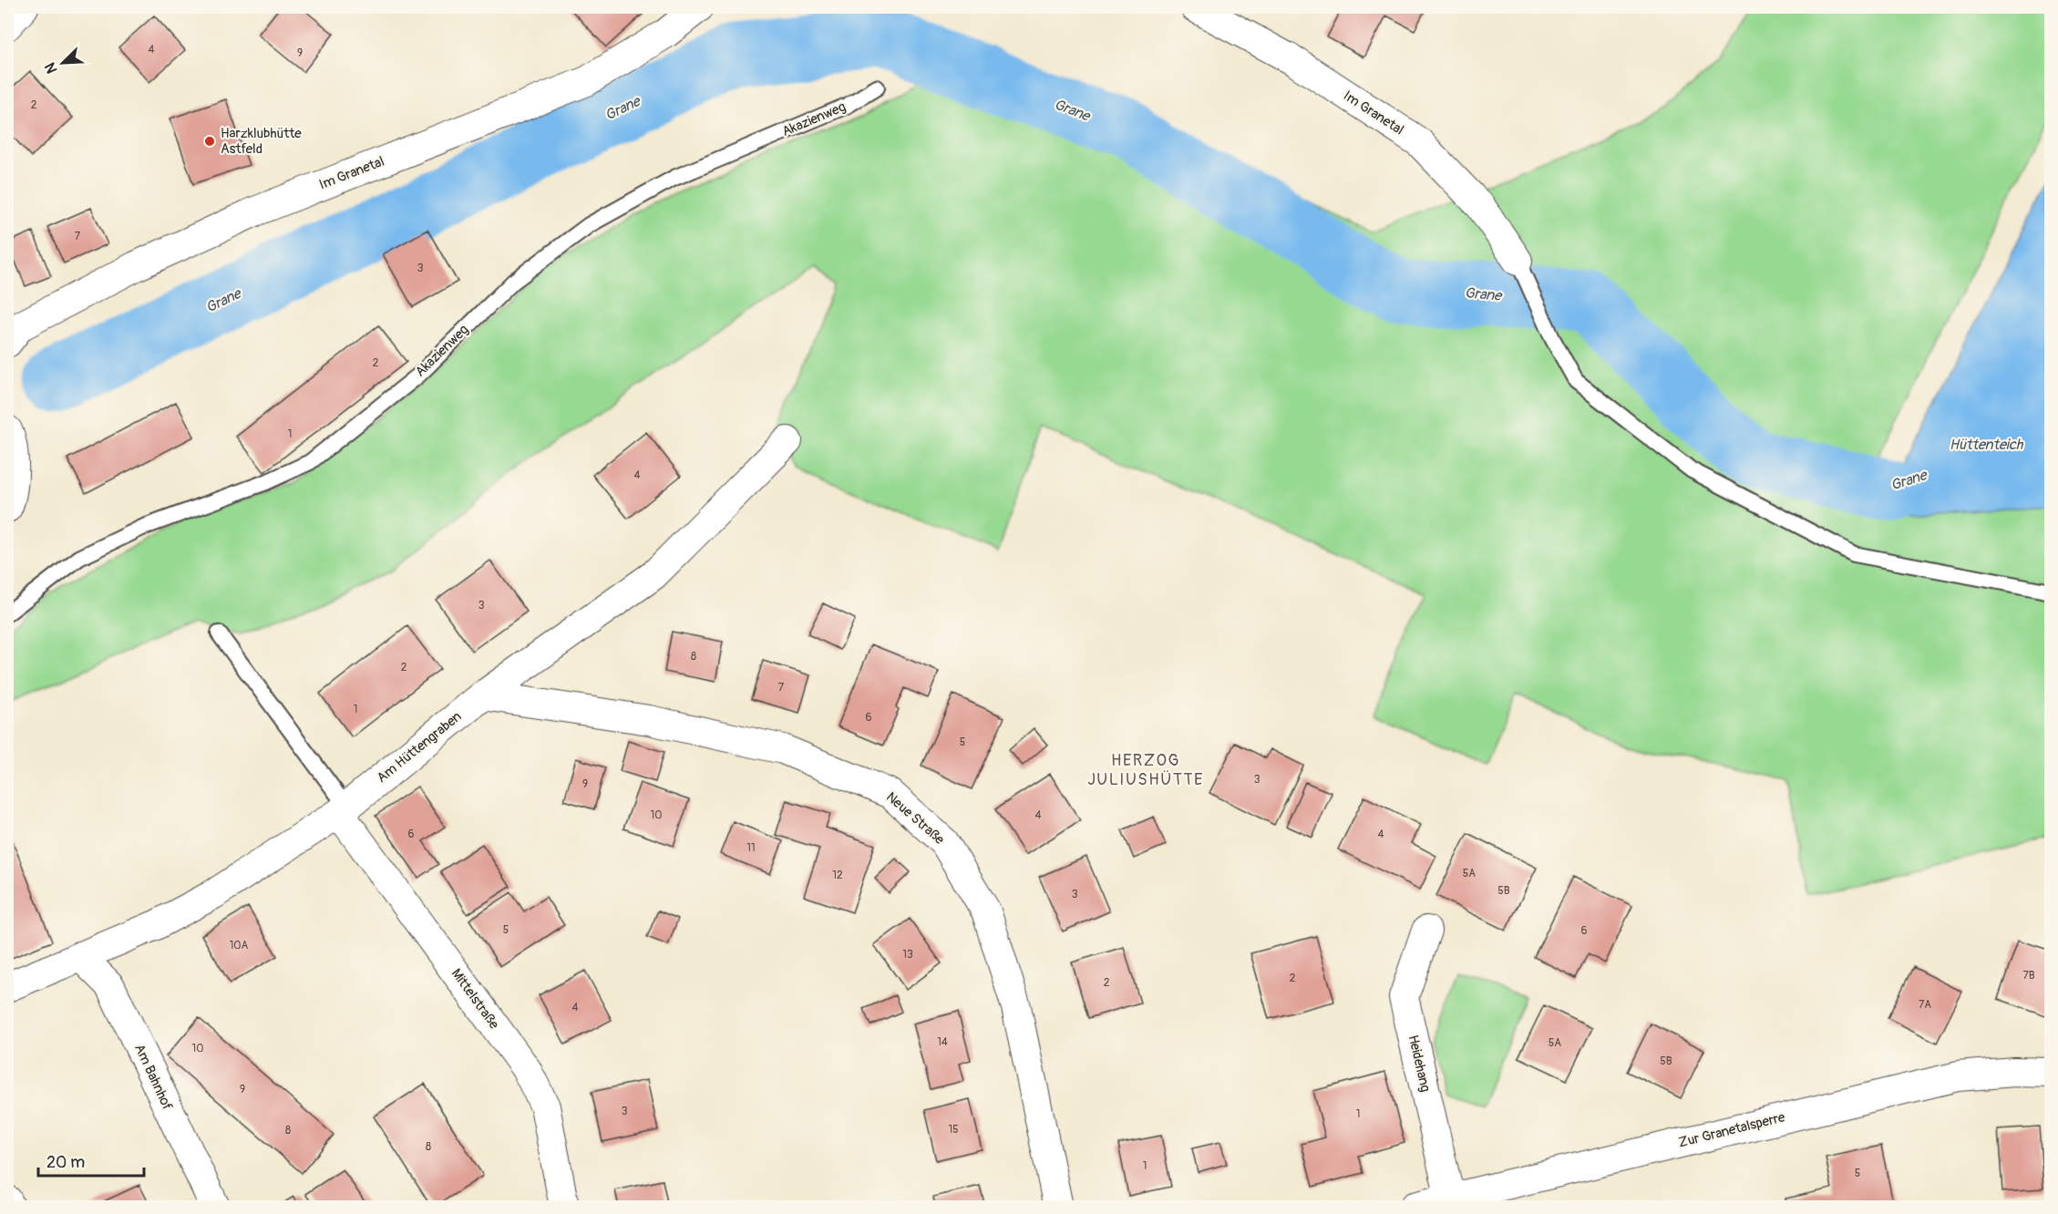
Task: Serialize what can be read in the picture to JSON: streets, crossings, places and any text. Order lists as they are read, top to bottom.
{
  "streets": {
    "street": [
      "Im Granetal",
      "Am Hüttengraben",
      "Neue Straße",
      "Mittelstraße",
      "Heidehang",
      "Am Bahnhof",
      "Zur Granetalsperre"
    ],
    "lane": ["Akazienweg"]
  },
  "crossings": [
    ["Am Hüttengraben", "Neue Straße"],
    ["Am Hüttengraben", "Mittelstraße"],
    ["Am Hüttengraben", "Am Bahnhof"],
    ["Heidehang", "Zur Granetalsperre"]
  ],
  "districts": ["HERZOG JULIUSHÜTTE"],
  "water": ["Grane", "Hüttenteich"],
  "places": ["Harzklubhütte Astfeld"],
  "house_numbers": [
    "4",
    "9",
    "2",
    "7",
    "3",
    "2",
    "1",
    "4",
    "3",
    "8",
    "2",
    "7",
    "1",
    "6",
    "5",
    "3",
    "9",
    "10",
    "4",
    "6",
    "4",
    "11",
    "5A",
    "12",
    "5B",
    "3",
    "5",
    "6",
    "10A",
    "13",
    "7B",
    "2",
    "2",
    "7A",
    "4",
    "14",
    "5A",
    "10",
    "5B",
    "9",
    "3",
    "1",
    "15",
    "8",
    "8",
    "1",
    "5"
  ],
  "scale_bar": "20 m",
  "north": "bottom left"
}
